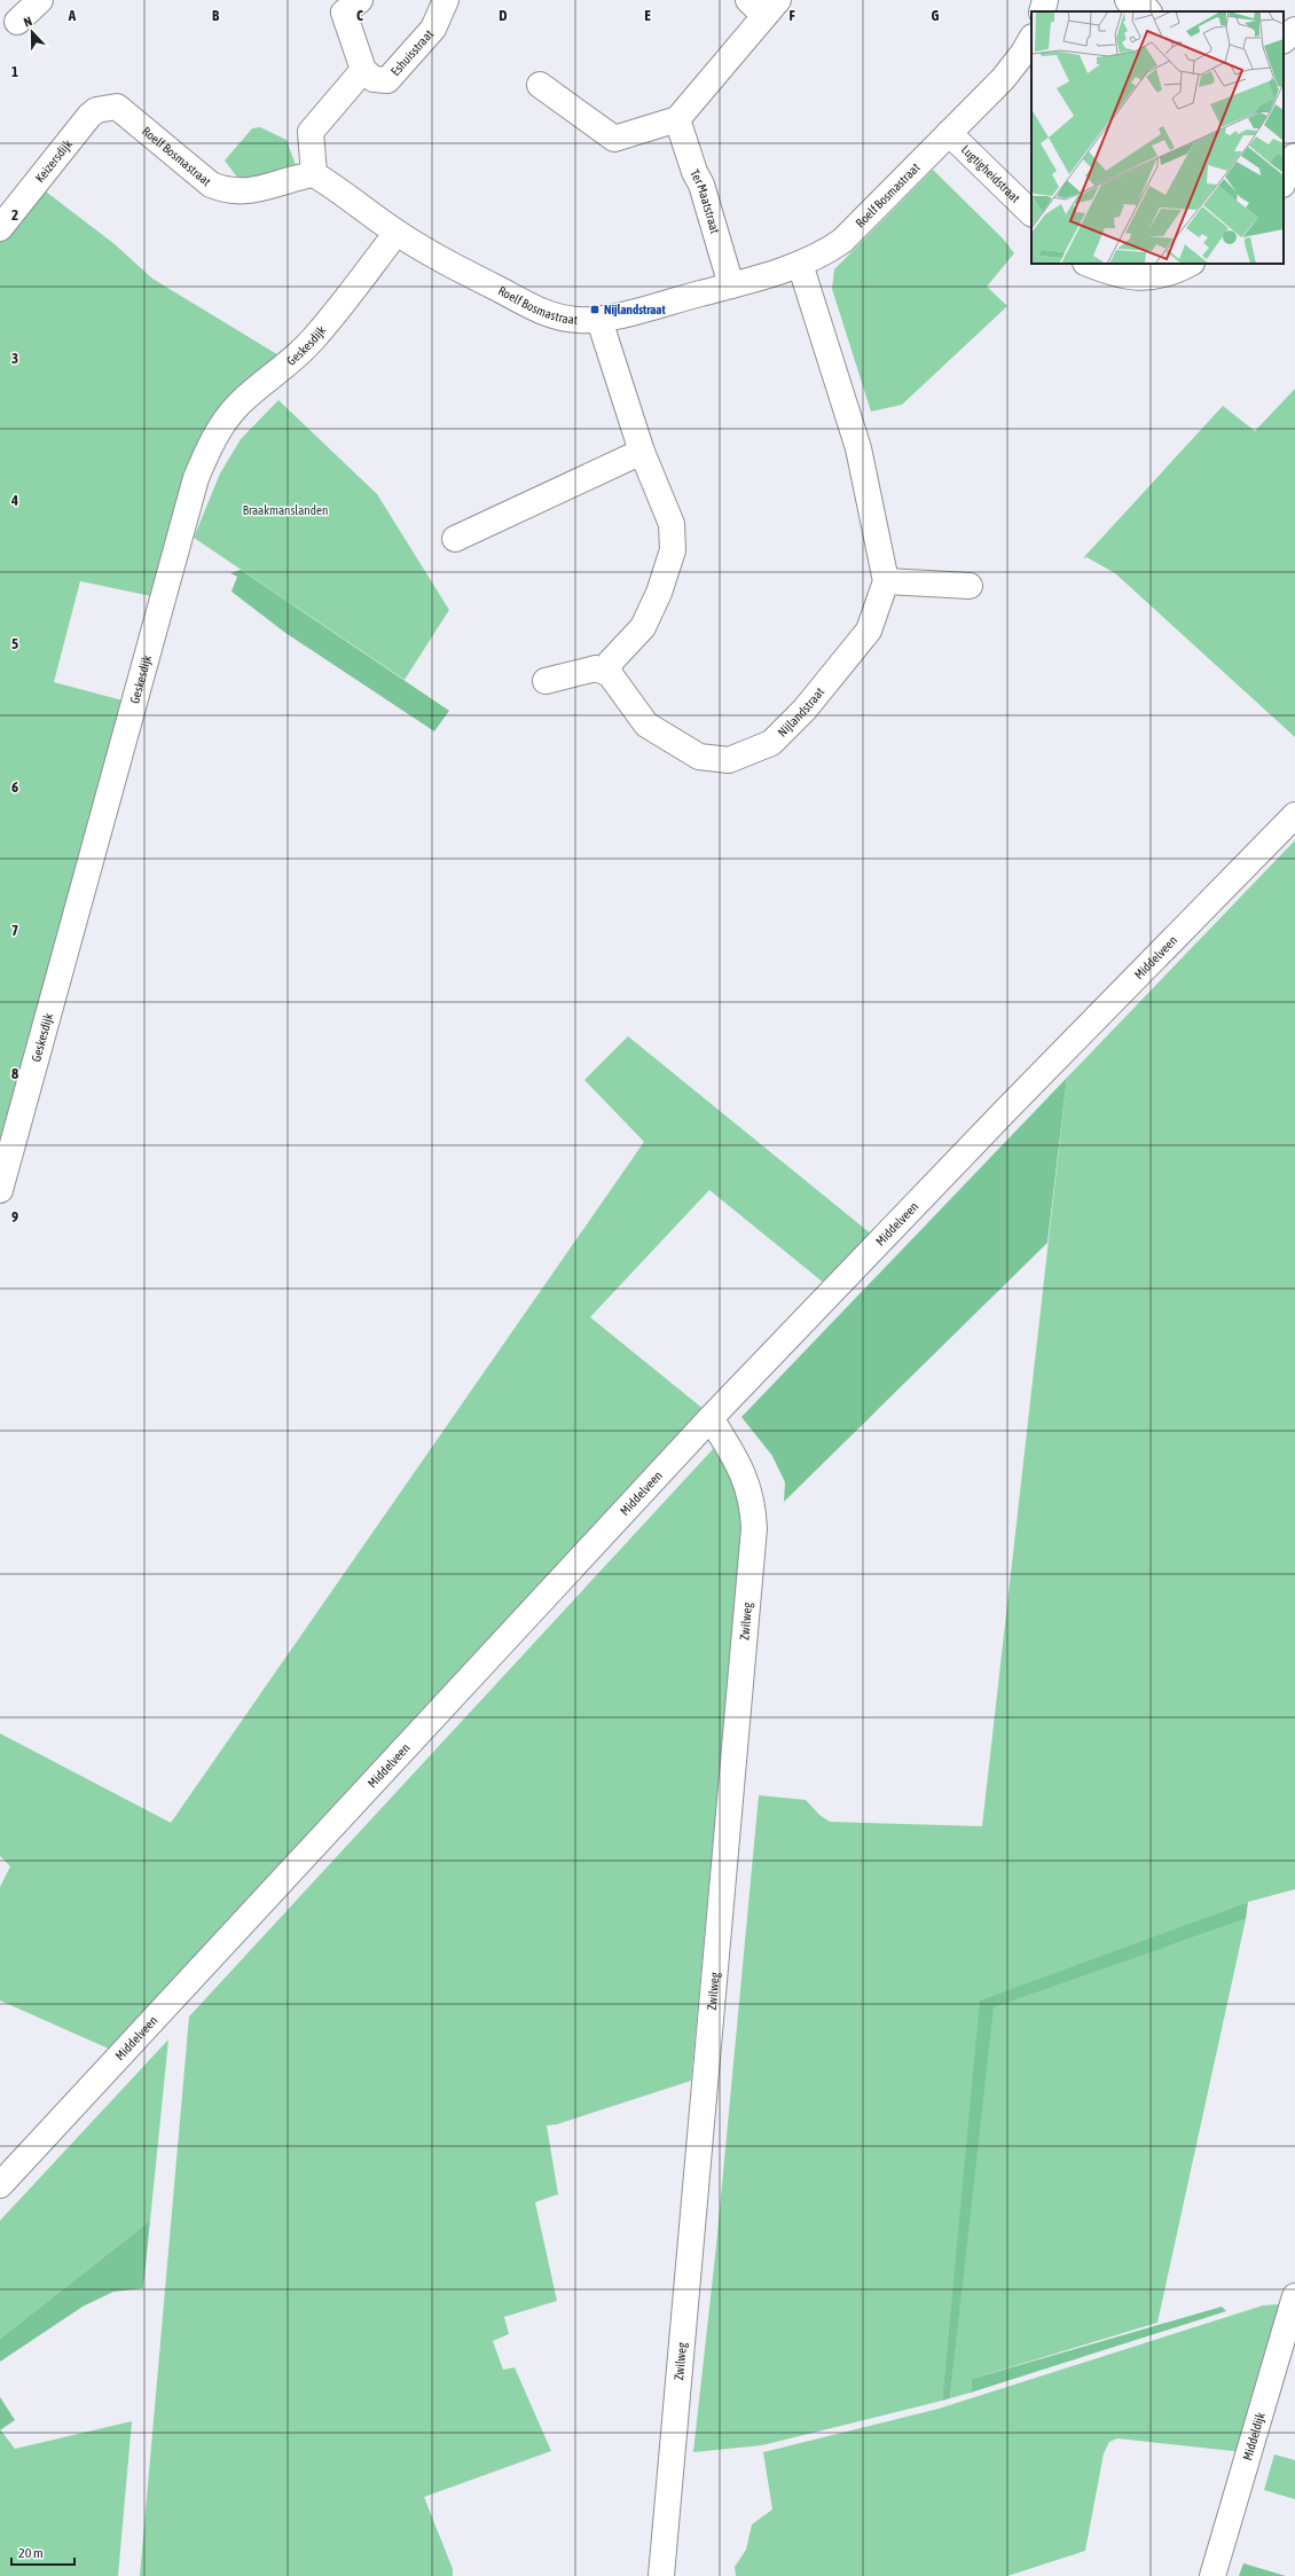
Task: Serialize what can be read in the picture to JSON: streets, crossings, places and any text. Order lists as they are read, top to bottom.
{
  "streets": {
    "street": [
      "Eshuisstraat",
      "Roelf Bosmastraat",
      "Keizersdijk",
      "Lugtigheidstraat",
      "Ter Maatstraat",
      "Geskesdijk",
      "Nijlandstraat",
      "Middelveen",
      "Zwilweg",
      "Middeldijk"
    ]
  },
  "crossings": [
    ["Roelf Bosmastraat", "Keizersdijk"],
    ["Roelf Bosmastraat", "Lugtigheidstraat"],
    ["Roelf Bosmastraat", "Ter Maatstraat"],
    ["Roelf Bosmastraat", "Geskesdijk"],
    ["Middelveen", "Zwilweg"]
  ],
  "parks": ["Braakmanslanden"],
  "places": {
    "transit": ["Nijlandstraat"]
  },
  "scale_bar": "20 m",
  "north": "top",
  "grid": {
    "columns": [
      "A",
      "B",
      "C",
      "D",
      "E",
      "F",
      "G"
    ],
    "rows": [
      "1",
      "2",
      "3",
      "4",
      "5",
      "6",
      "7",
      "8",
      "9"
    ]
  }
}
